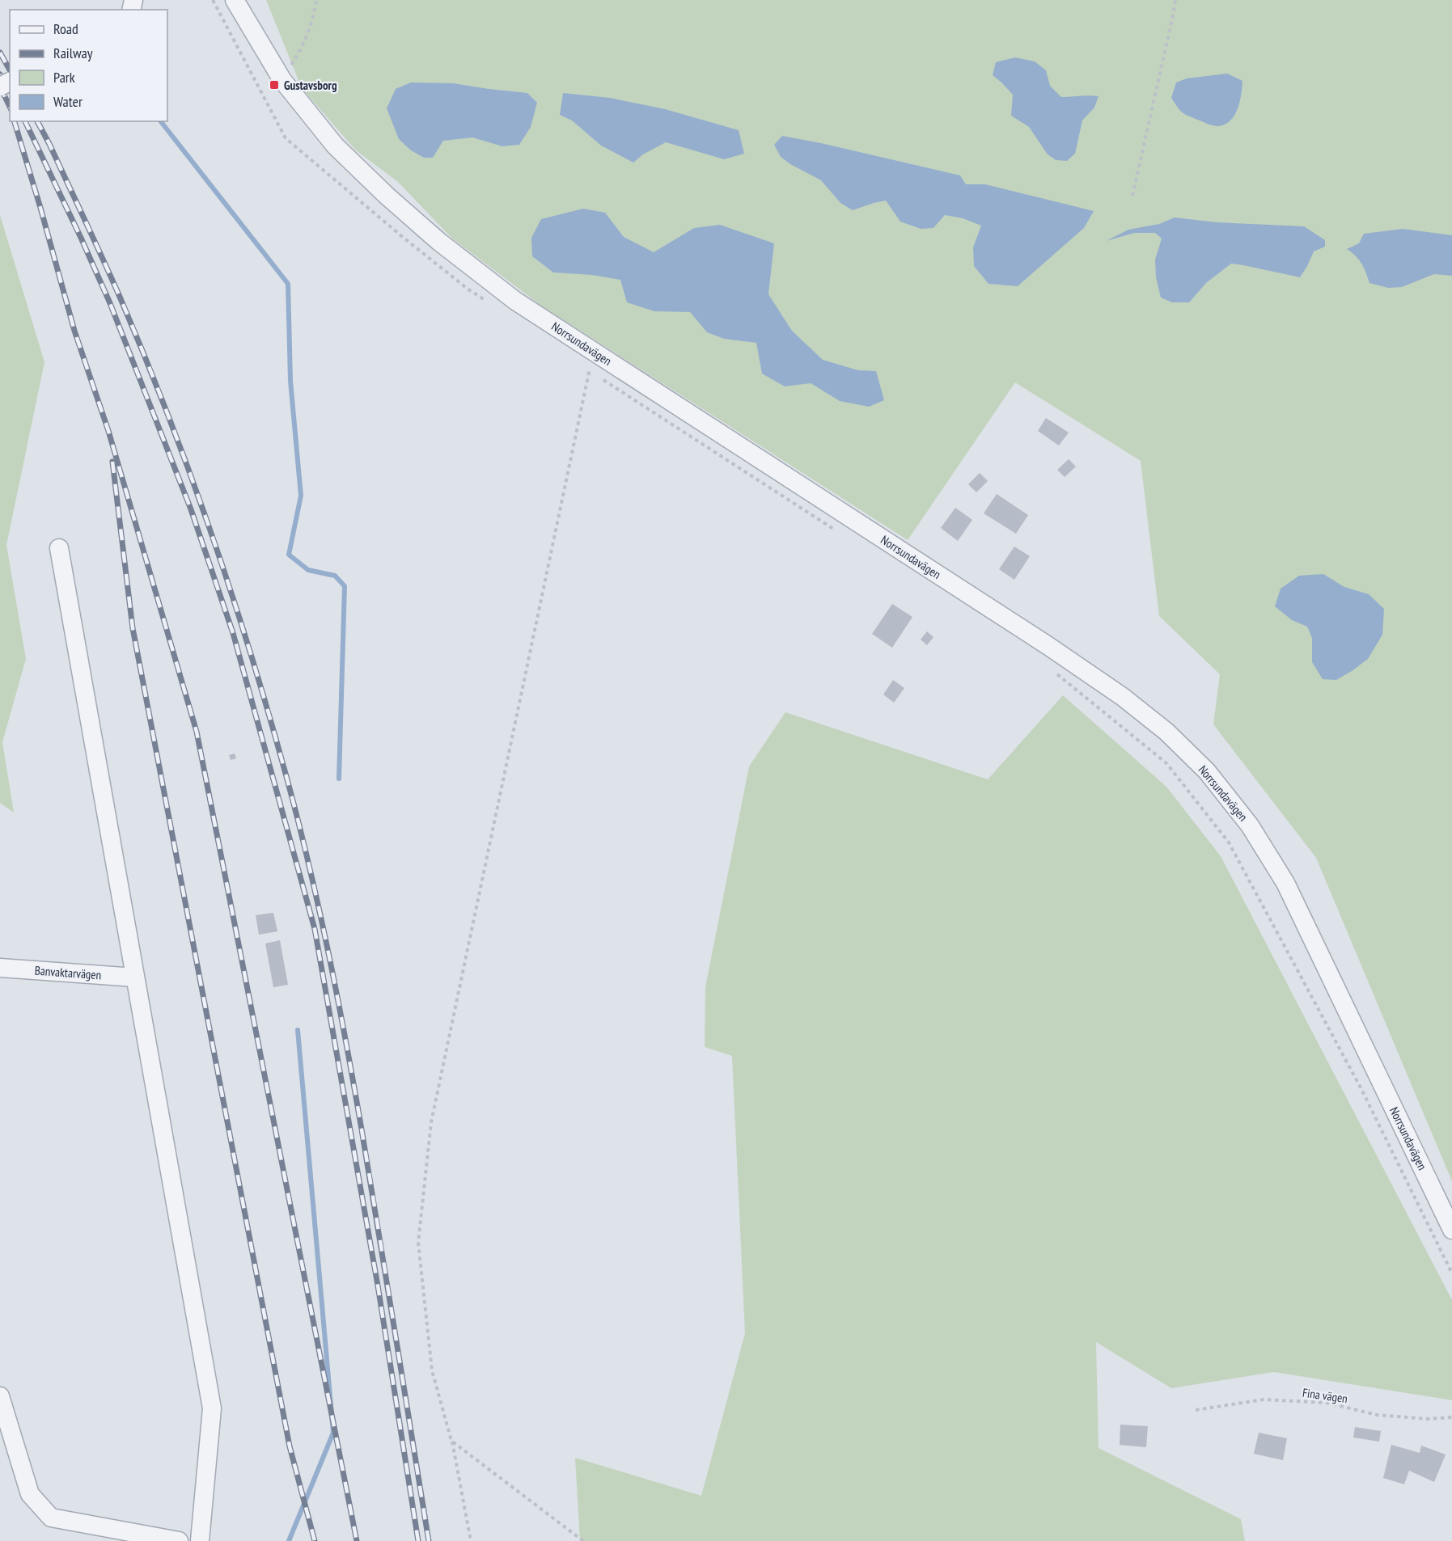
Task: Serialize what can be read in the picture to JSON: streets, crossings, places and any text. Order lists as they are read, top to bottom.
{
  "streets": {
    "street": ["Norrsundavägen", "Banvaktarvägen"],
    "path": ["Fina vägen"]
  },
  "places": {
    "transit": ["Gustavsborg"]
  },
  "legend": [
    "Road",
    "Railway",
    "Park",
    "Water"
  ]
}
